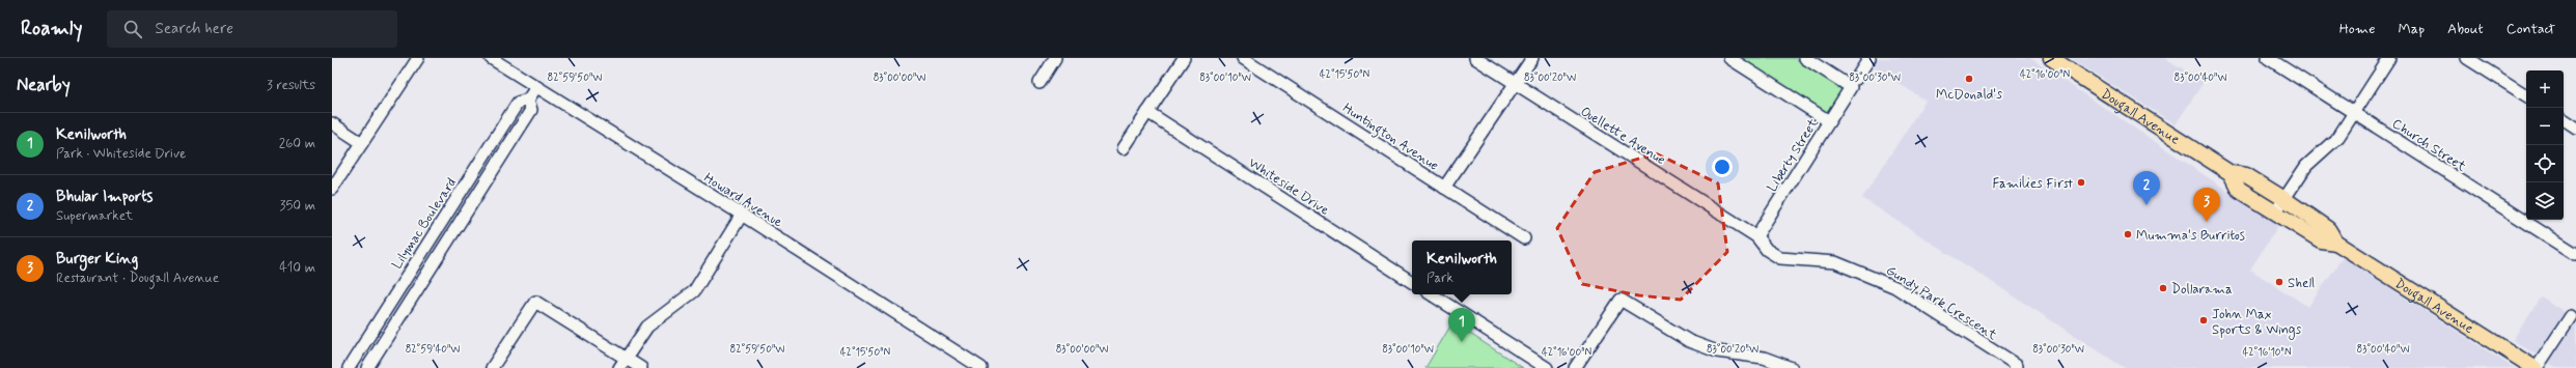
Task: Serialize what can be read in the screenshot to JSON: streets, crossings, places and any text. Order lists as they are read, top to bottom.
{
  "streets": {
    "main road": ["Dougall Avenue"],
    "street": [
      "Ouellette Avenue",
      "Huntington Avenue",
      "Church Street",
      "Liberty Street",
      "Whiteside Drive",
      "Howard Avenue",
      "Lilymac Boulevard",
      "Gundy Park Crescent"
    ]
  },
  "crossings": [
    ["Ouellette Avenue", "Liberty Street"],
    ["Ouellette Avenue", "Gundy Park Crescent"],
    ["Liberty Street", "Gundy Park Crescent"],
    ["Howard Avenue", "Lilymac Boulevard"]
  ],
  "places": [
    "McDonald's",
    "Families First",
    "Mumma's Burritos",
    "Shell",
    "Dollarama",
    "John Max Sports & Wings"
  ],
  "page": {
    "header": "Roamly",
    "search": "Search here",
    "nav": [
      "Home",
      "Map",
      "About",
      "Contact"
    ],
    "heading": ["Nearby", "3 results"],
    "map_buttons": ["+", "−"],
    "list": [
      {
        "mark": "1",
        "name": "Kenilworth",
        "note": "Park · Whiteside Drive",
        "value": "260 m"
      },
      {
        "mark": "2",
        "name": "Bhular Imports",
        "note": "Supermarket",
        "value": "350 m"
      },
      {
        "mark": "3",
        "name": "Burger King",
        "note": "Restaurant · Dougall Avenue",
        "value": "410 m"
      }
    ],
    "pins": ["2", "3", "1"],
    "popup": ["Kenilworth", "Park"]
  },
  "coordinates": [
    "42°15'50\"N",
    "42°16'00\"N",
    "82°59'50\"W",
    "83°00'00\"W",
    "83°00'10\"W",
    "83°00'20\"W",
    "83°00'30\"W",
    "83°00'40\"W",
    "82°59'40\"W",
    "42°16'10\"N"
  ]
}
